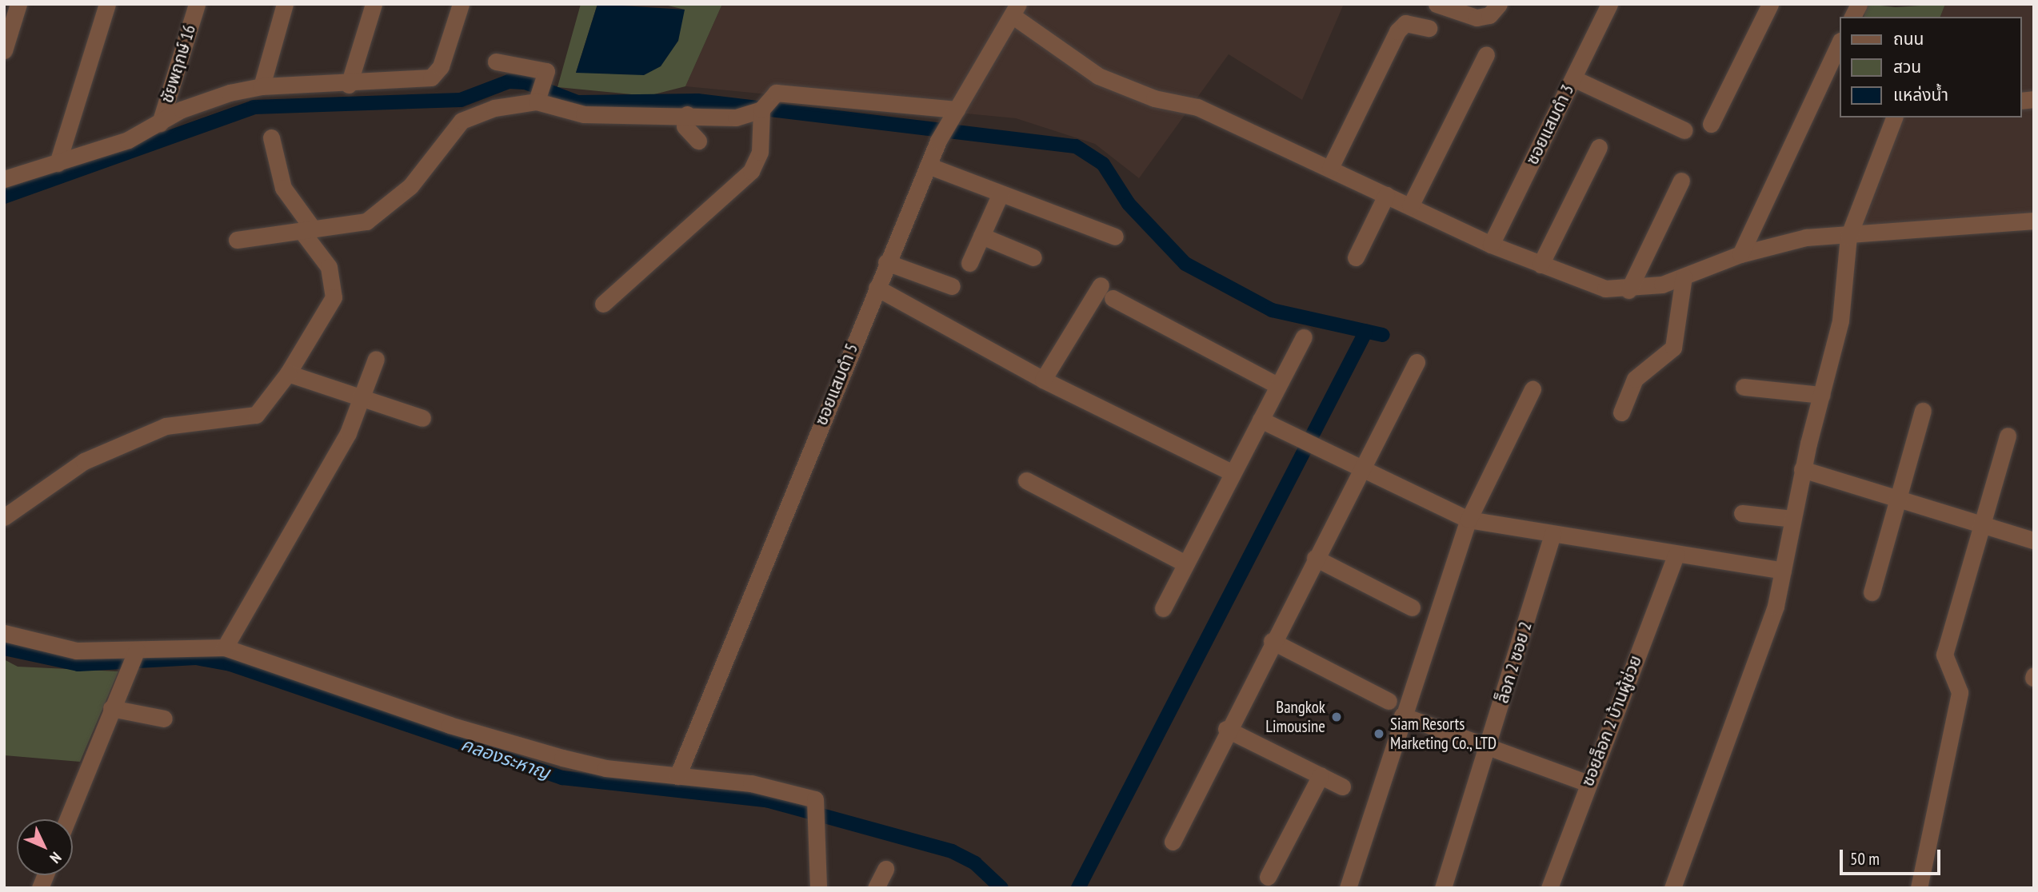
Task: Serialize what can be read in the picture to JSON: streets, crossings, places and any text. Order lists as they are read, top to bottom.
{
  "streets": {
    "street": [
      "ชัยพฤกษ์ 16",
      "ซอยแสมดำ 3",
      "ซอยแสมดำ 5",
      "ล็อก 2 ซอย 2",
      "ซอยล็อก 2 บ้านผู้ช่วย"
    ]
  },
  "water": ["คลองระหาญ"],
  "places": ["Bangkok Limousine", "Siam Resorts Marketing Co., LTD"],
  "legend": ["ถนน", "สวน", "แหล่งน้ำ"],
  "scale_bar": "50 m",
  "north": "bottom right"
}
